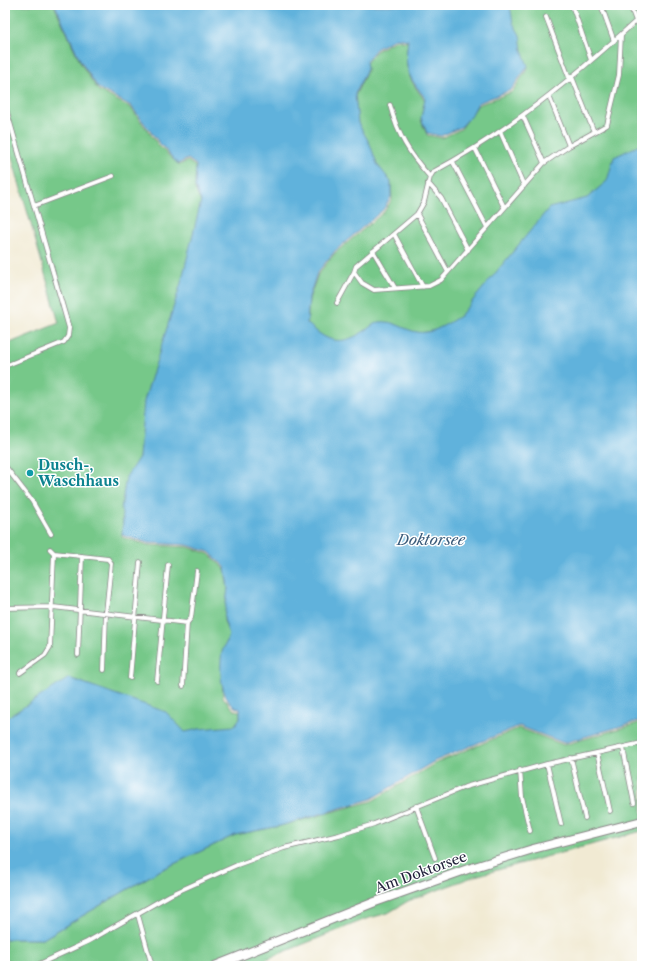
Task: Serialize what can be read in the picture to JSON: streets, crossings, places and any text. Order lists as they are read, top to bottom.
{
  "streets": {
    "street": ["Am Doktorsee"]
  },
  "water": ["Doktorsee"],
  "places": ["Dusch-, Waschhaus"]
}
